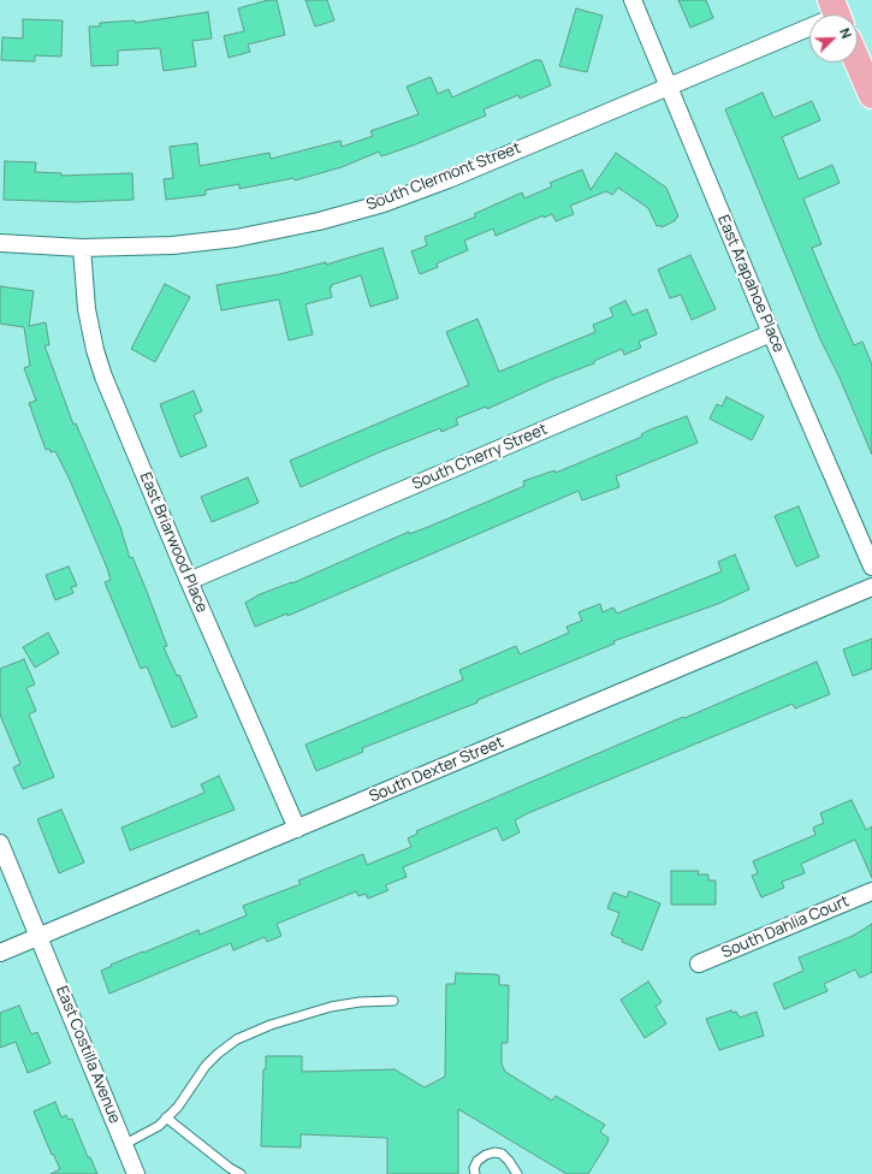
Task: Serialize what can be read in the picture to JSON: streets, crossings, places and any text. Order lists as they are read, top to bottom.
{
  "streets": {
    "street": [
      "South Clermont Street",
      "East Arapahoe Place",
      "South Cherry Street",
      "East Briarwood Place",
      "South Dexter Street",
      "South Dahlia Court",
      "East Costilla Avenue"
    ]
  },
  "crossings": [
    ["South Clermont Street", "East Arapahoe Place"],
    ["South Clermont Street", "East Briarwood Place"],
    ["East Arapahoe Place", "South Cherry Street"],
    ["South Cherry Street", "East Briarwood Place"],
    ["East Briarwood Place", "South Dexter Street"],
    ["South Dexter Street", "East Costilla Avenue"]
  ],
  "north": "top right"
}
